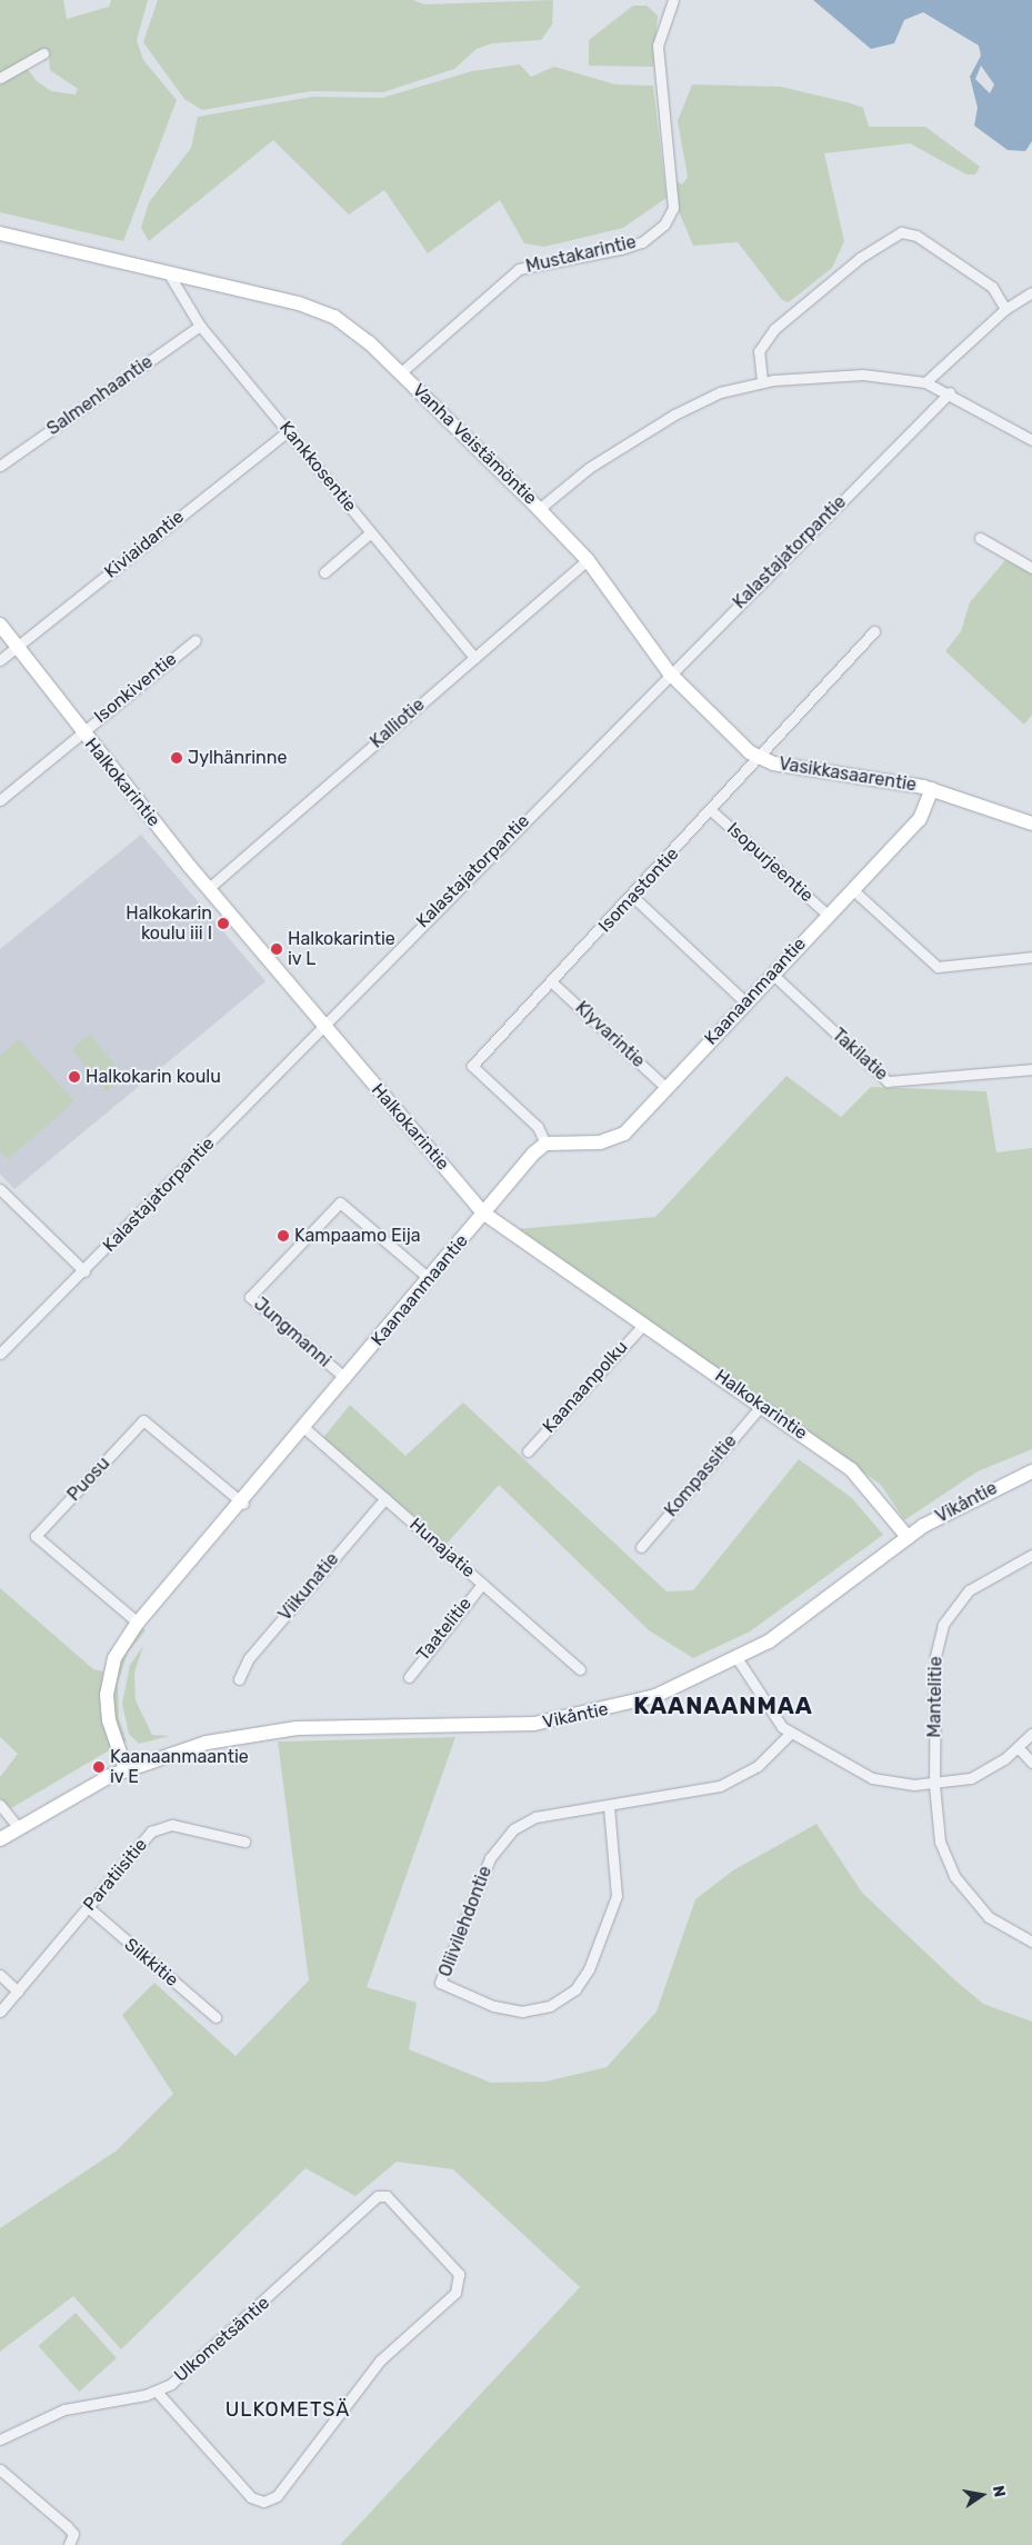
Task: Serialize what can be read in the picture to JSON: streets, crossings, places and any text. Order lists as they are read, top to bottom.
{
  "streets": {
    "street": [
      "Mustakarintie",
      "Salmenhaantie",
      "Vanha Veistämöntie",
      "Kankkosentie",
      "Kiviaidantie",
      "Kalastajatorpantie",
      "Isonkiventie",
      "Kalliotie",
      "Vasikkasaarentie",
      "Halkokarintie",
      "Isopurjeentie",
      "Isomastontie",
      "Kaanaanmaantie",
      "Klyvarintie",
      "Takilatie",
      "Jungmanni",
      "Kaanaanpolku",
      "Kompassitie",
      "Puosu",
      "Vikåntie",
      "Hunajatie",
      "Viikunatie",
      "Taatelitie",
      "Mantelitie",
      "Paratiisitie",
      "Oliivilehdontie",
      "Silkkitie",
      "Ulkometsäntie"
    ]
  },
  "crossings": [
    ["Mustakarintie", "Vanha Veistämöntie"],
    ["Salmenhaantie", "Kankkosentie"],
    ["Vanha Veistämöntie", "Kankkosentie"],
    ["Vanha Veistämöntie", "Kalastajatorpantie"],
    ["Vanha Veistämöntie", "Vasikkasaarentie"],
    ["Kankkosentie", "Kiviaidantie"],
    ["Kankkosentie", "Kalliotie"],
    ["Kiviaidantie", "Halkokarintie"],
    ["Kalastajatorpantie", "Vasikkasaarentie"],
    ["Kalastajatorpantie", "Halkokarintie"],
    ["Isonkiventie", "Halkokarintie"],
    ["Kalliotie", "Vasikkasaarentie"],
    ["Kalliotie", "Halkokarintie"],
    ["Vasikkasaarentie", "Isomastontie"],
    ["Vasikkasaarentie", "Kaanaanmaantie"],
    ["Halkokarintie", "Kaanaanmaantie"],
    ["Halkokarintie", "Kaanaanpolku"],
    ["Halkokarintie", "Kompassitie"],
    ["Halkokarintie", "Vikåntie"],
    ["Isopurjeentie", "Isomastontie"],
    ["Isopurjeentie", "Kaanaanmaantie"],
    ["Isomastontie", "Kaanaanmaantie"],
    ["Isomastontie", "Klyvarintie"],
    ["Kaanaanmaantie", "Klyvarintie"],
    ["Kaanaanmaantie", "Takilatie"],
    ["Kaanaanmaantie", "Jungmanni"],
    ["Kaanaanmaantie", "Puosu"],
    ["Kaanaanmaantie", "Vikåntie"],
    ["Kaanaanmaantie", "Hunajatie"],
    ["Hunajatie", "Viikunatie"],
    ["Hunajatie", "Taatelitie"],
    ["Paratiisitie", "Silkkitie"]
  ],
  "districts": ["KAANAANMAA", "ULKOMETSÄ"],
  "places": [
    "Jylhänrinne",
    "Halkokarin koulu iii I",
    "Halkokarintie iv L",
    "Halkokarin koulu",
    "Kampaamo Eija",
    "Kaanaanmaantie iv E"
  ],
  "north": "right"
}
